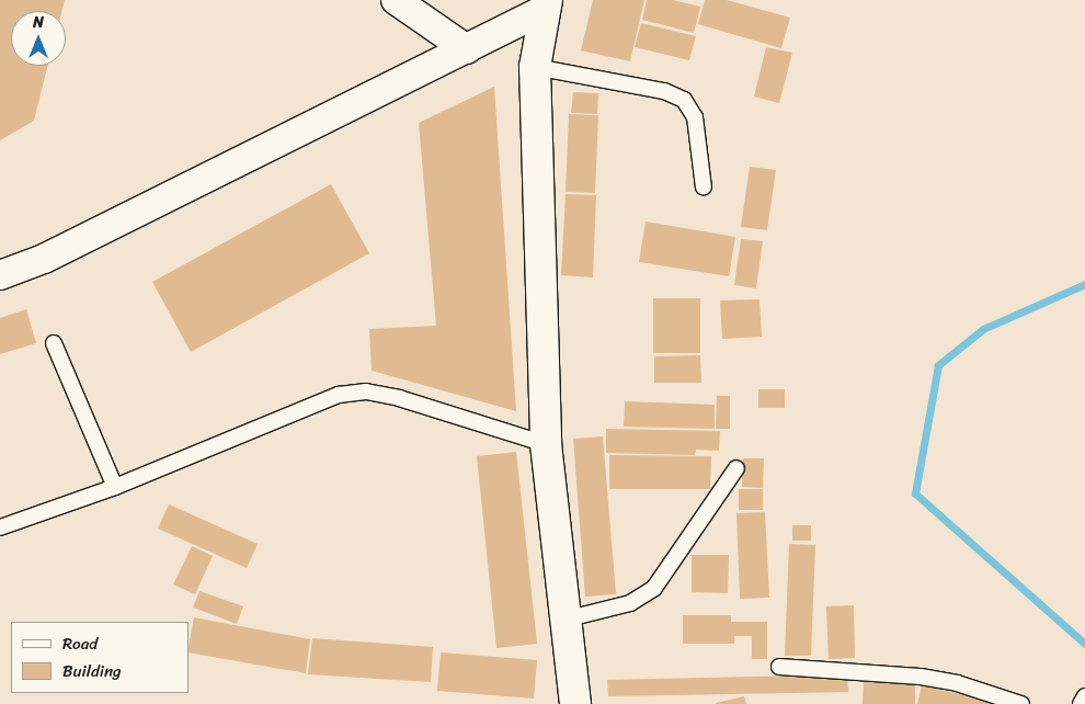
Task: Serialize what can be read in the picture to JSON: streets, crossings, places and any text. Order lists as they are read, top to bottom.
{
  "legend": ["Road", "Building"],
  "north": "top"
}
